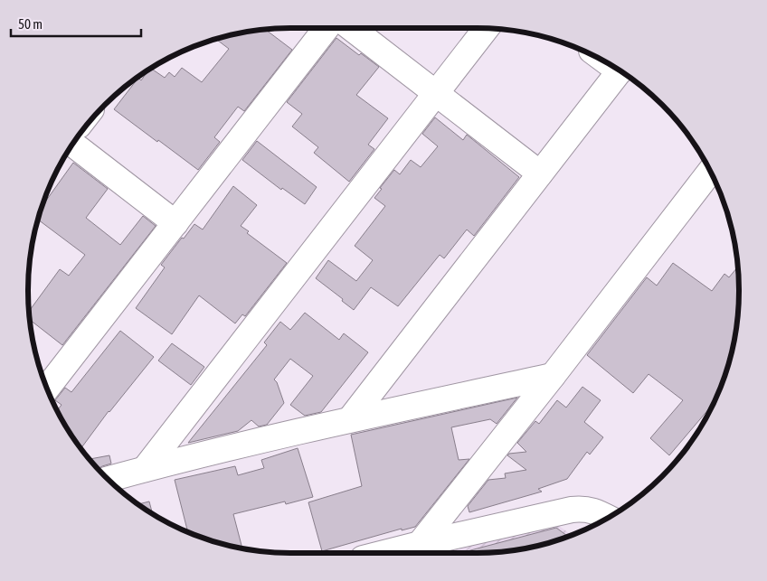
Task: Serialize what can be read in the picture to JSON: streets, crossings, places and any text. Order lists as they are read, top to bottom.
{
  "scale_bar": "50 m"
}
